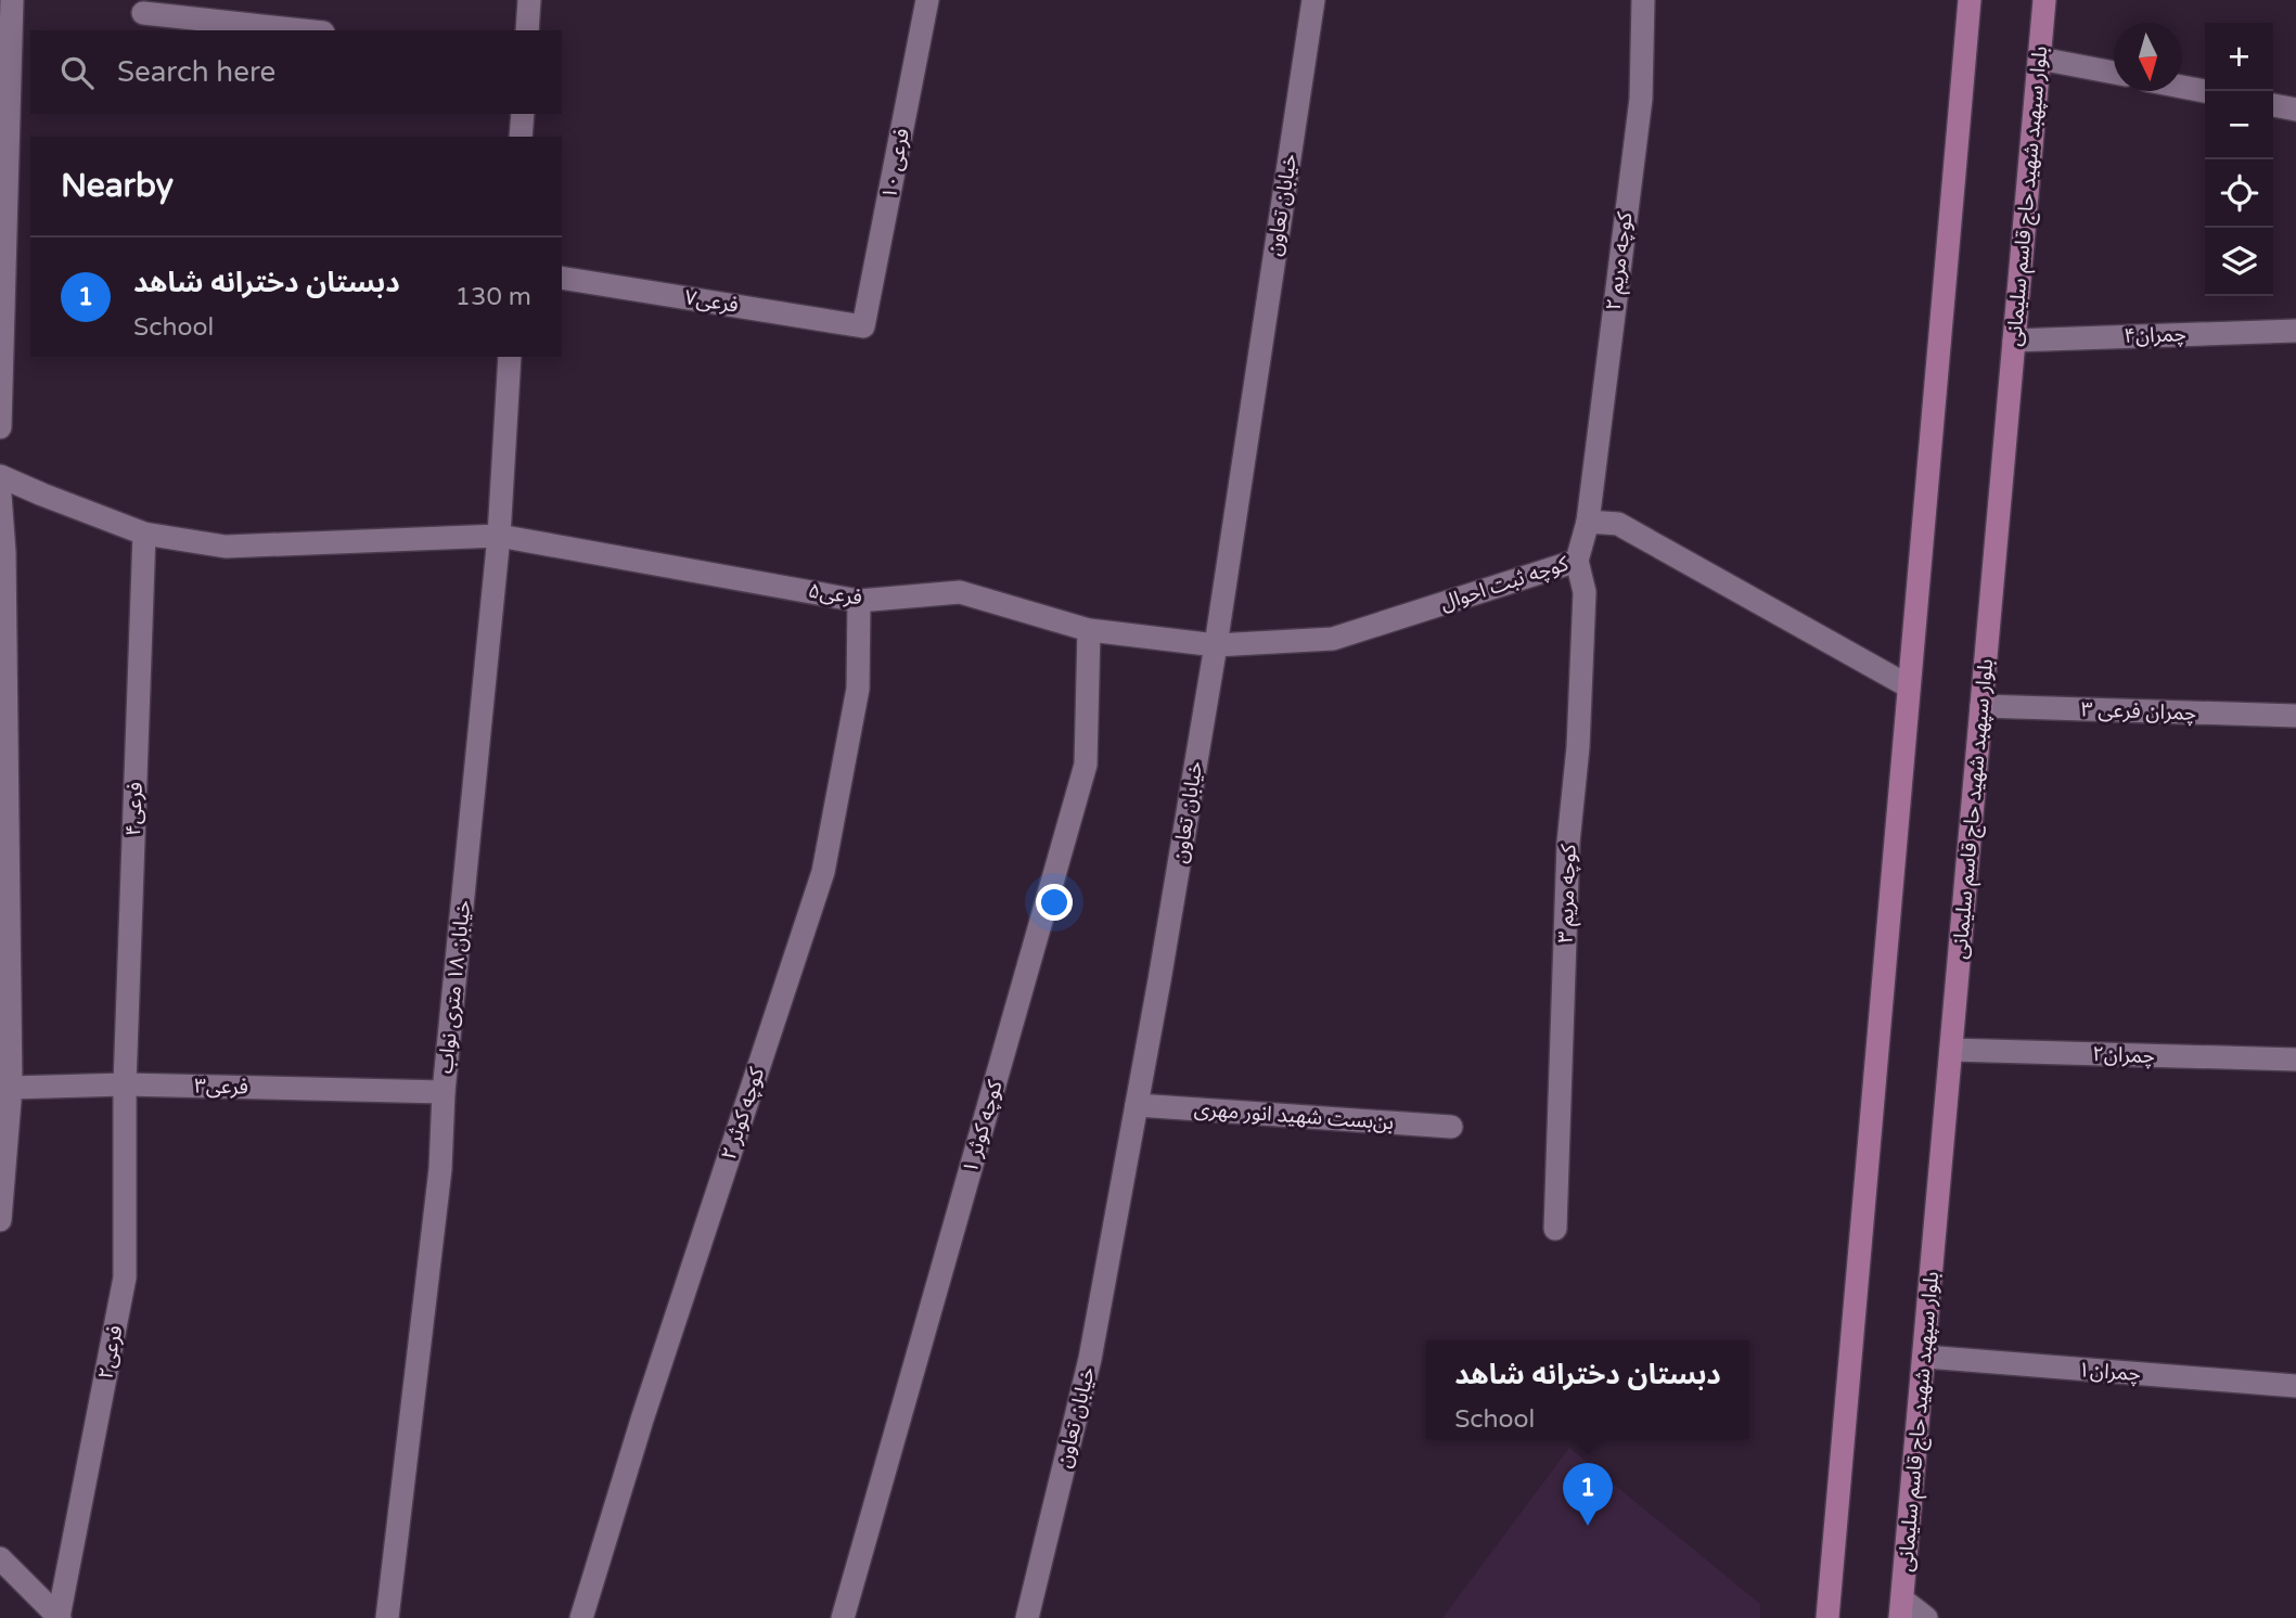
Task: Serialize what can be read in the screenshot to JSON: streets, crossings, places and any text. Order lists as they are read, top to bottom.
{
  "streets": {
    "main road": ["بلوار سپهبد شهید حاج قاسم سلیمانی"],
    "street": [
      "فرعی ۱۰",
      "خیابان تعاون",
      "کوچه مریم ۲",
      "فرعی۷",
      "چمران۴",
      "کوچه ثبت احوال",
      "فرعی۵",
      "چمران فرعی ۳",
      "فرعی۴",
      "کوچه مریم ۳",
      "خیابان ۱۸ متری نواب",
      "چمران۲",
      "فرعی۳",
      "کوچه کوثر ۲",
      "بن‌بست شهید انور مهری",
      "کوچه کوثر ۱",
      "فرعی۲",
      "چمران۱"
    ]
  },
  "crossings": [
    ["فرعی ۱۰", "فرعی۷"],
    ["بلوار سپهبد شهید حاج قاسم سلیمانی", "چمران۴"],
    ["بلوار سپهبد شهید حاج قاسم سلیمانی", "چمران فرعی ۳"],
    ["بلوار سپهبد شهید حاج قاسم سلیمانی", "چمران۲"],
    ["بلوار سپهبد شهید حاج قاسم سلیمانی", "چمران۱"],
    ["خیابان تعاون", "کوچه ثبت احوال"],
    ["خیابان تعاون", "فرعی۵"],
    ["خیابان تعاون", "بن‌بست شهید انور مهری"],
    ["کوچه مریم ۲", "کوچه ثبت احوال"],
    ["کوچه ثبت احوال", "فرعی۵"],
    ["کوچه ثبت احوال", "کوچه مریم ۳"],
    ["فرعی۵", "خیابان ۱۸ متری نواب"],
    ["فرعی۵", "کوچه کوثر ۲"],
    ["فرعی۵", "کوچه کوثر ۱"],
    ["فرعی۴", "فرعی۳"],
    ["فرعی۴", "فرعی۲"],
    ["خیابان ۱۸ متری نواب", "فرعی۳"],
    ["فرعی۳", "فرعی۲"]
  ],
  "north": "bottom",
  "page": {
    "map_buttons": ["+", "−"],
    "search": "Search here",
    "heading": "Nearby",
    "list": [
      {
        "mark": "1",
        "name": "دبستان دخترانه شاهد",
        "note": "School",
        "value": "130 m"
      }
    ],
    "popup": ["دبستان دخترانه شاهد", "School"],
    "pins": "1"
  }
}
